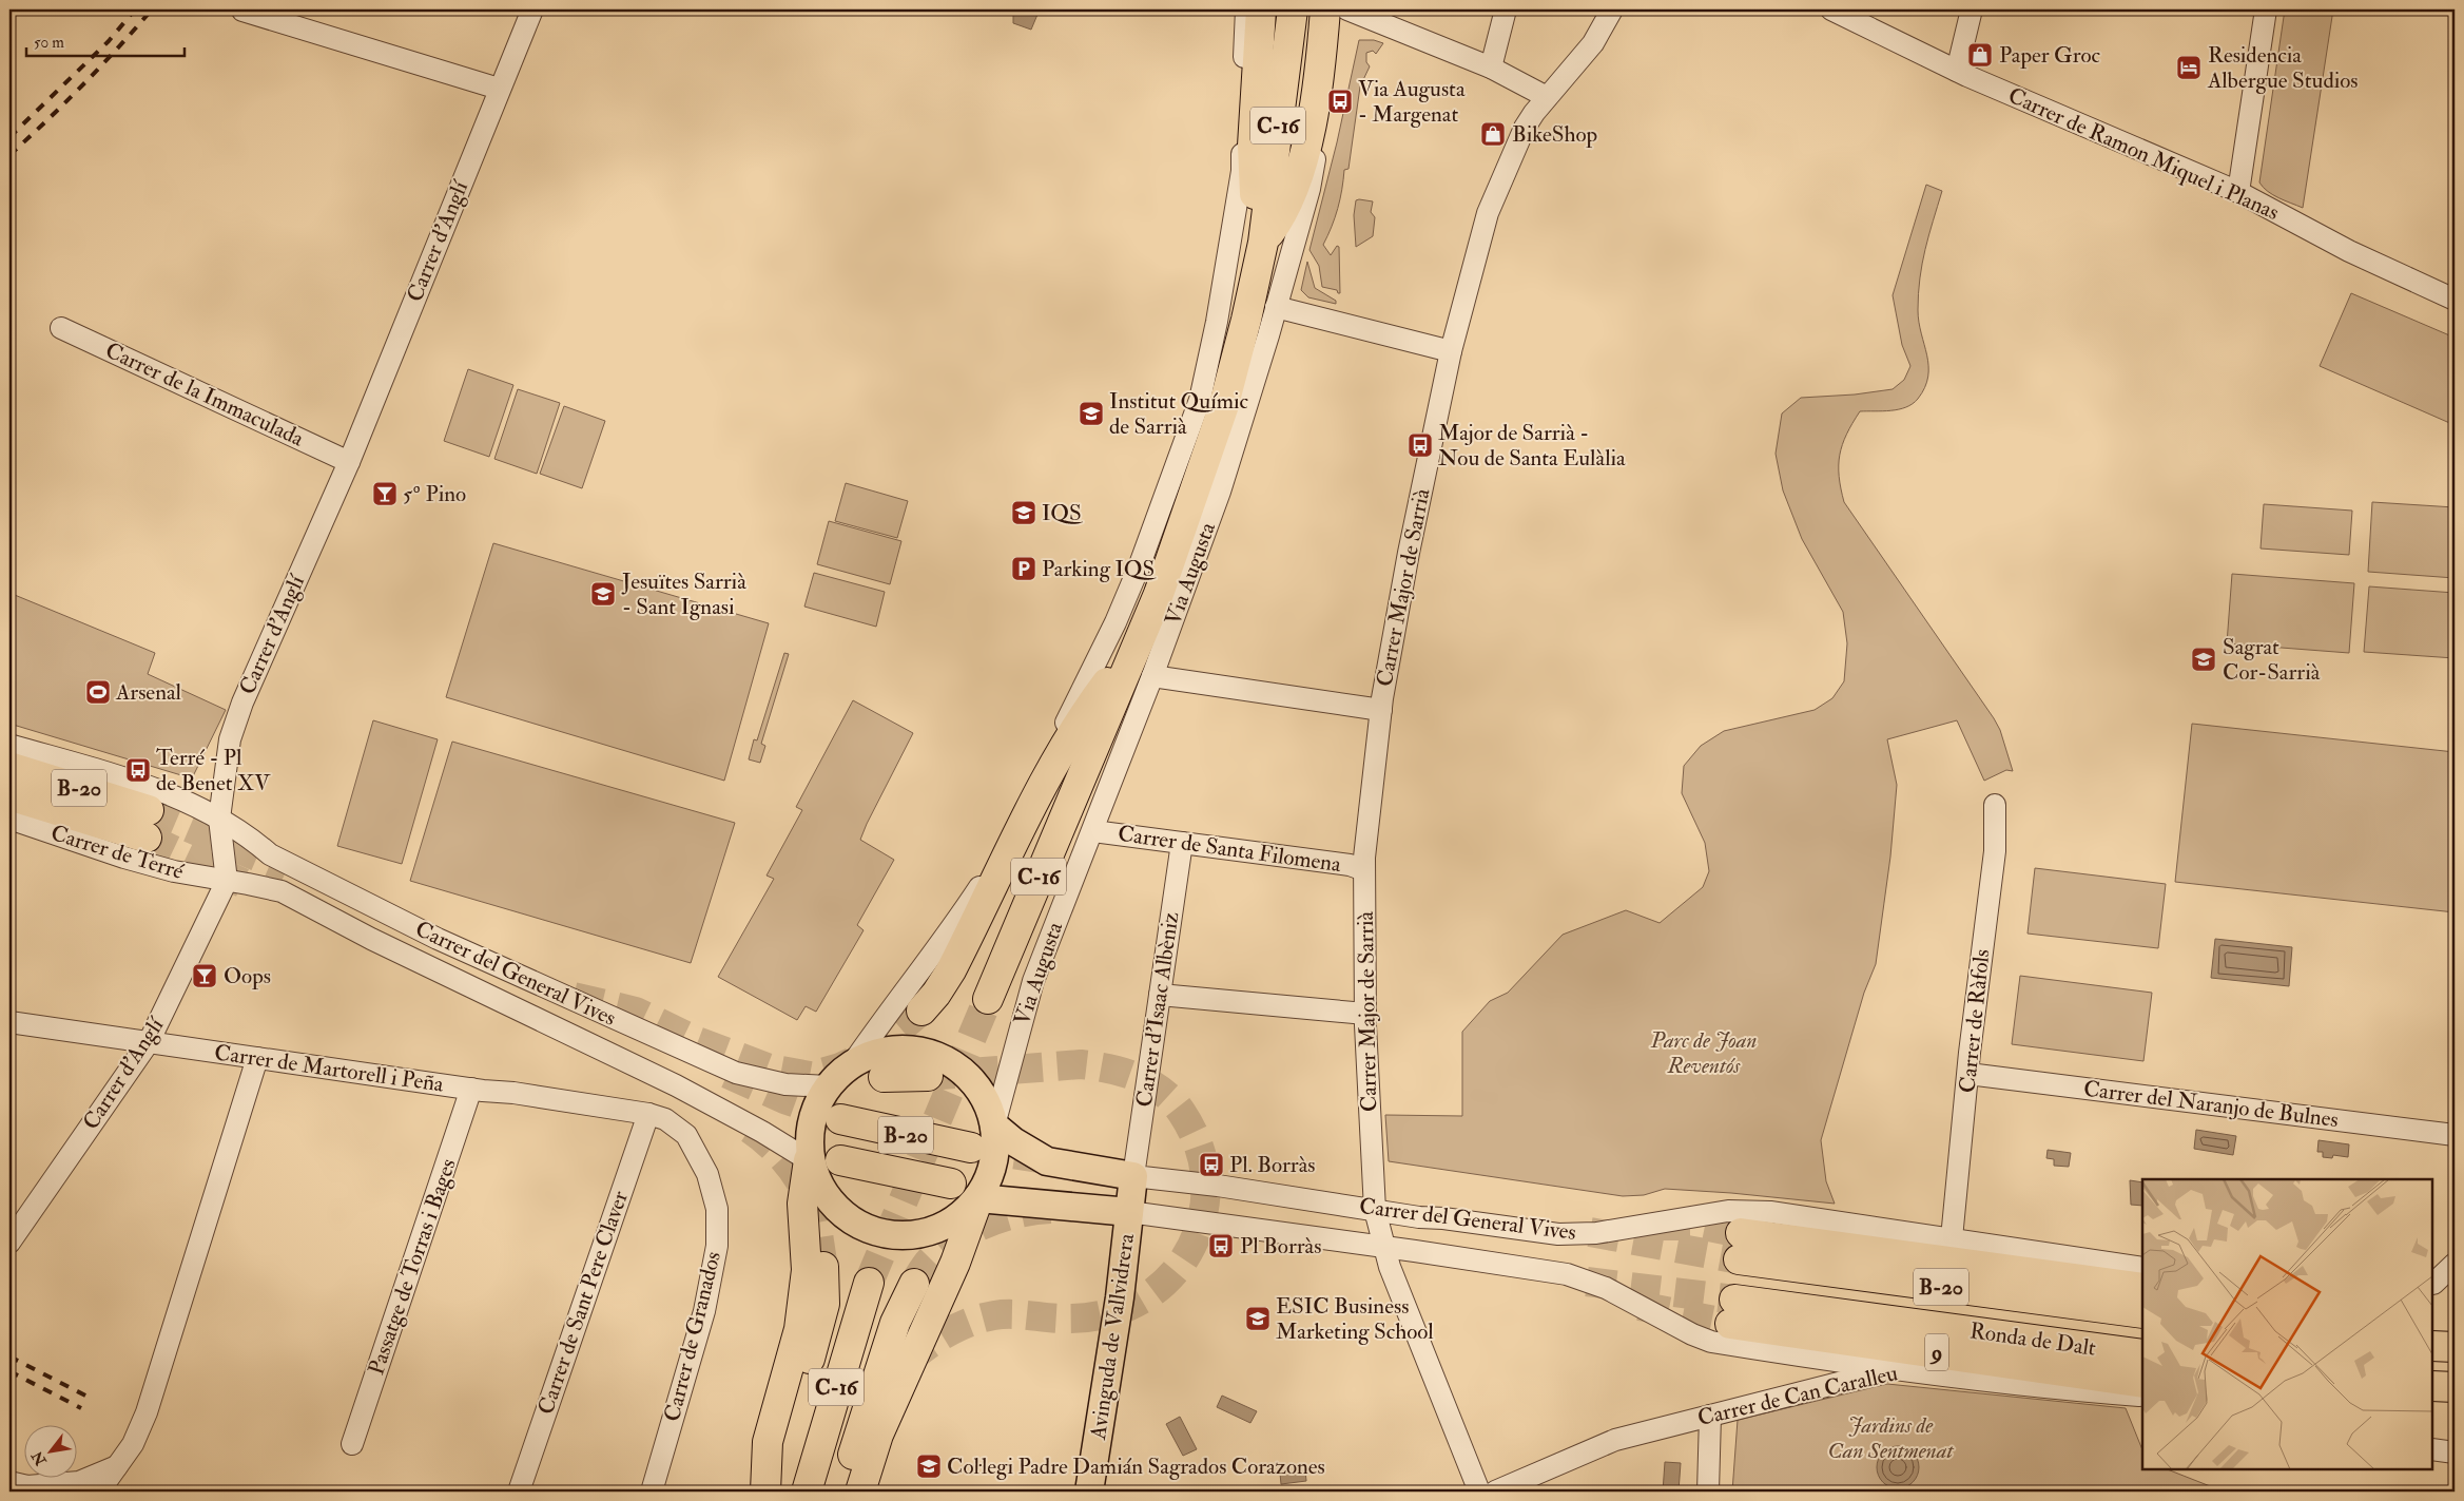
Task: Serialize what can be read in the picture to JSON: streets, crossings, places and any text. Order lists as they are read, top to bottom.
{
  "streets": {
    "highway": [
      "C-16",
      "B-20",
      "Ronda de Dalt",
      "9"
    ],
    "main road": ["Carrer del General Vives", "Avinguda de Vallvidrera"],
    "street": [
      "Carrer de Ramon Miquel i Planas",
      "Carrer d'Anglí",
      "Carrer de la Immaculada",
      "Via Augusta",
      "Carrer Major de Sarrià",
      "Carrer de Santa Filomena",
      "Carrer de Terré",
      "Carrer d'Isaac Albèniz",
      "Carrer de Ràfols",
      "Carrer de Martorell i Peña",
      "Carrer del Naranjo de Bulnes",
      "Passatge de Torras i Bages",
      "Carrer de Sant Pere Claver",
      "Carrer de Granados",
      "Carrer de Can Caralleu"
    ]
  },
  "crossings": [
    ["Carrer d'Anglí", "Carrer de la Immaculada"],
    ["Carrer d'Anglí", "Carrer de Terré"],
    ["Carrer d'Anglí", "Carrer del General Vives"],
    ["Carrer d'Anglí", "Carrer de Martorell i Peña"],
    ["Via Augusta", "Carrer de Santa Filomena"],
    ["Via Augusta", "Carrer del General Vives"],
    ["Carrer Major de Sarrià", "Carrer de Santa Filomena"],
    ["Carrer Major de Sarrià", "Carrer del General Vives"],
    ["Carrer de Santa Filomena", "Carrer d'Isaac Albèniz"],
    ["Carrer de Terré", "Carrer del General Vives"],
    ["Carrer del General Vives", "Carrer d'Isaac Albèniz"],
    ["Carrer del General Vives", "Carrer de Ràfols"],
    ["Carrer del General Vives", "Avinguda de Vallvidrera"],
    ["Carrer del General Vives", "Carrer de Can Caralleu"],
    ["Carrer d'Isaac Albèniz", "Avinguda de Vallvidrera"],
    ["Carrer de Ràfols", "Carrer del Naranjo de Bulnes"],
    ["Carrer de Martorell i Peña", "Passatge de Torras i Bages"],
    ["Carrer de Martorell i Peña", "Carrer de Sant Pere Claver"],
    ["Carrer de Martorell i Peña", "Carrer de Granados"],
    ["Carrer de Sant Pere Claver", "Carrer de Granados"],
    ["Ronda de Dalt", "9"]
  ],
  "parks": ["Parc de Joan Reventós", "Jardins de Can Sentmenat"],
  "places": {
    "shop": ["Paper Groc", "BikeShop"],
    "hotel": ["Residencia Albergue Studios"],
    "bus stop": [
      "Via Augusta - Margenat",
      "Major de Sarrià - Nou de Santa Eulàlia",
      "Terré - Pl de Benet XV",
      "Pl. Borràs",
      "Pl Borràs"
    ],
    "school or university": [
      "Institut Químic de Sarrià",
      "IQS",
      "Jesuïtes Sarrià - Sant Ignasi",
      "Sagrat Cor-Sarrià",
      "ESIC Business Marketing School",
      "Col·legi Padre Damián Sagrados Corazones"
    ],
    "bar": ["5º Pino", "Oops"],
    "parking": ["Parking IQS"],
    "sports": ["Arsenal"]
  },
  "scale_bar": "50 m",
  "north": "bottom left"
}
